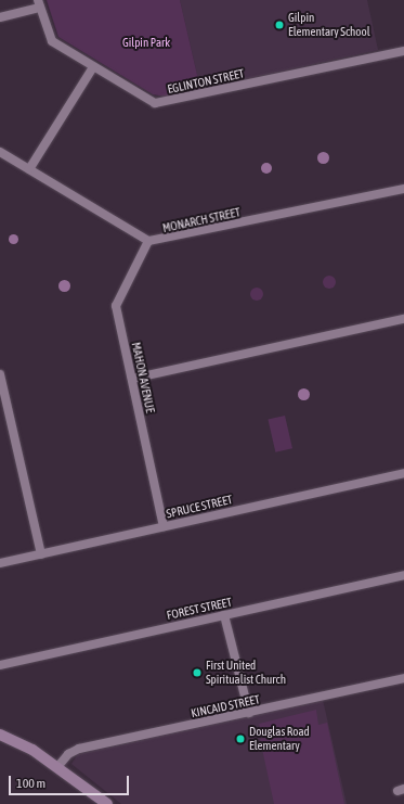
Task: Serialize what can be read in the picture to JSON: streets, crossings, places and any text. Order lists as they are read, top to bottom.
{
  "streets": {
    "street": [
      "EGLINTON STREET",
      "MONARCH STREET",
      "MAHON AVENUE",
      "SPRUCE STREET",
      "FOREST STREET",
      "KINCAID STREET"
    ]
  },
  "crossings": [
    ["MONARCH STREET", "MAHON AVENUE"],
    ["MAHON AVENUE", "SPRUCE STREET"]
  ],
  "parks": ["Gilpin Park"],
  "places": ["Gilpin Elementary School", "First United Spiritualist Church", "Douglas Road Elementary"],
  "scale_bar": "100 m"
}
